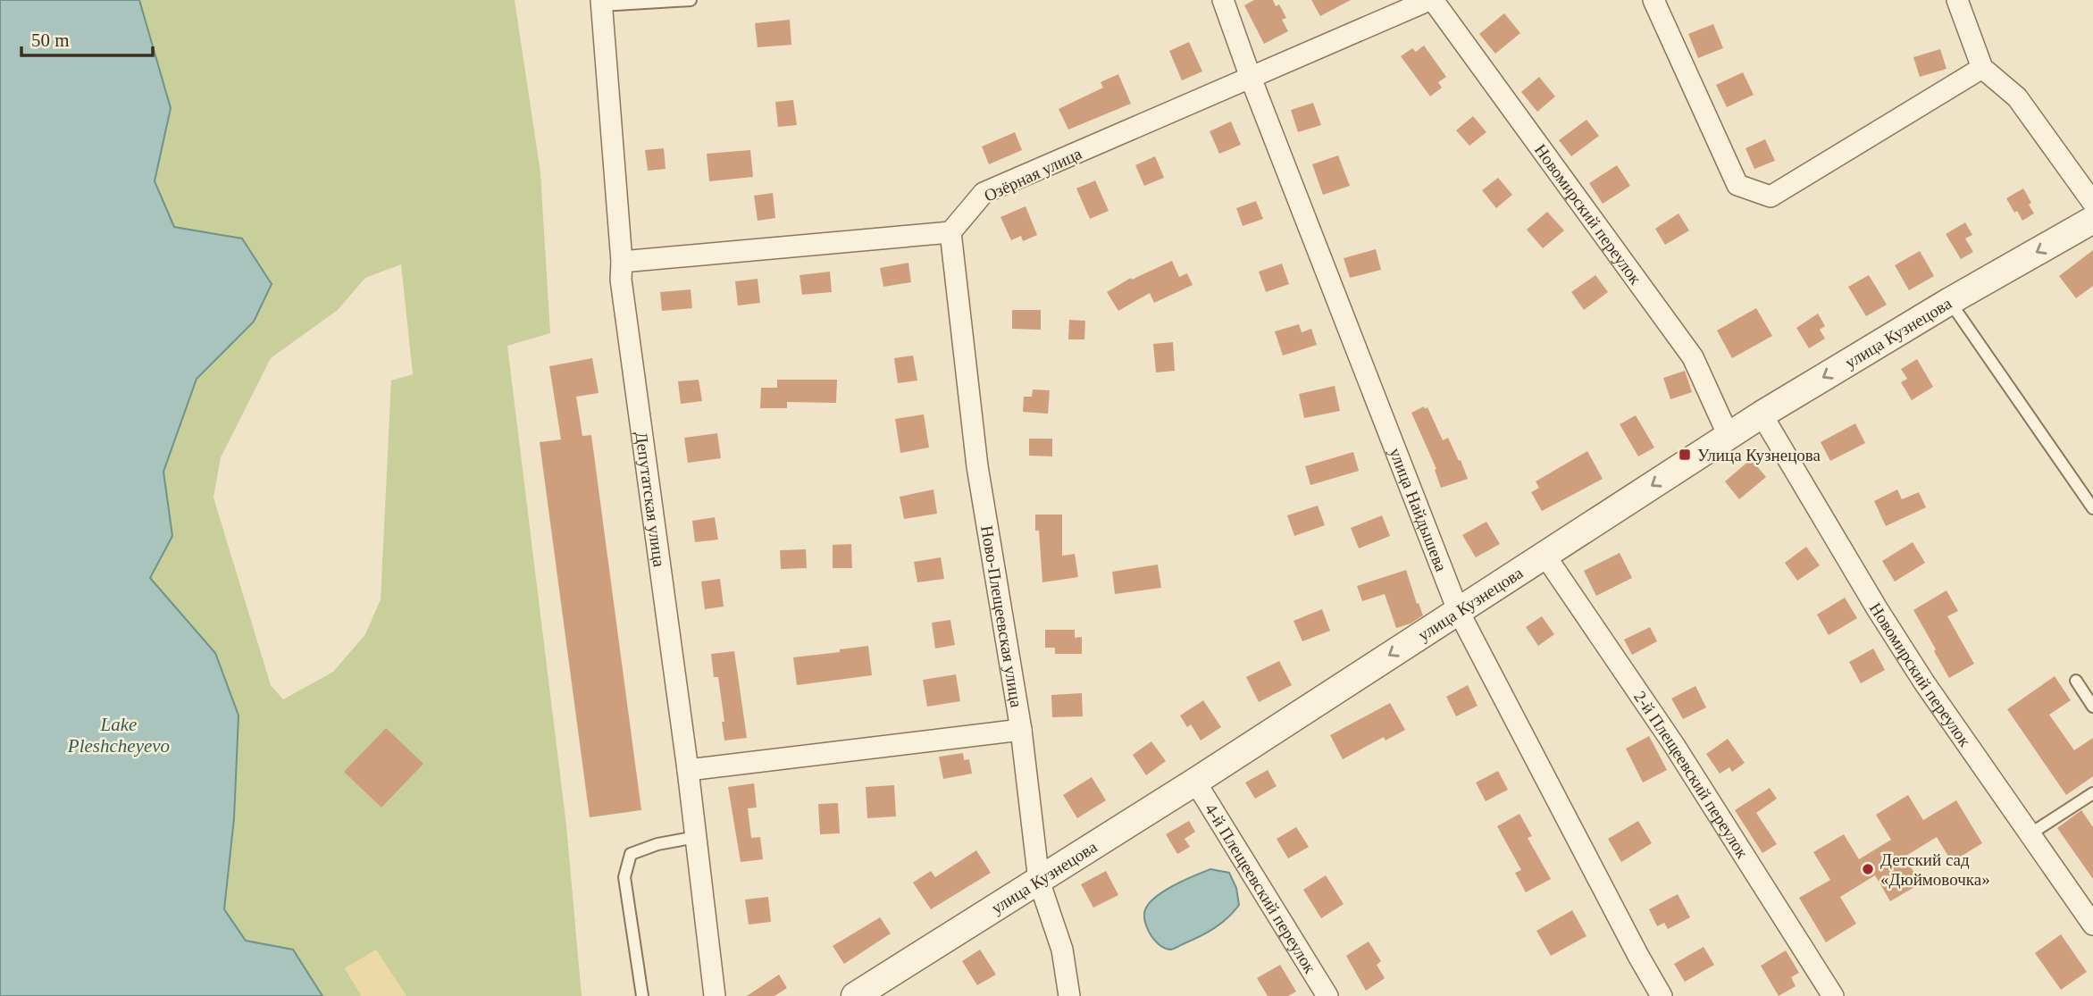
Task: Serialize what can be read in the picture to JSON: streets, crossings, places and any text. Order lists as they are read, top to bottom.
{
  "streets": {
    "street": [
      "Озёрная улица",
      "Новомирский переулок",
      "улица Кузнецова",
      "Депутатская улица",
      "улица Найдышева",
      "Ново-Плещеевская улица",
      "2-й Плещеевский переулок",
      "4-й Плещеевский переулок"
    ]
  },
  "crossings": [
    ["Озёрная улица", "Новомирский переулок"],
    ["Озёрная улица", "улица Найдышева"],
    ["Озёрная улица", "Ново-Плещеевская улица"],
    ["Новомирский переулок", "улица Кузнецова"],
    ["улица Кузнецова", "улица Найдышева"],
    ["улица Кузнецова", "Ново-Плещеевская улица"],
    ["улица Кузнецова", "2-й Плещеевский переулок"],
    ["улица Кузнецова", "4-й Плещеевский переулок"]
  ],
  "one_way": ["улица Кузнецова"],
  "water": ["Lake Pleshcheyevo"],
  "places": {
    "transit": ["Улица Кузнецова"],
    "other": ["Детский сад «Дюймовочка»"]
  },
  "scale_bar": "50 m"
}
